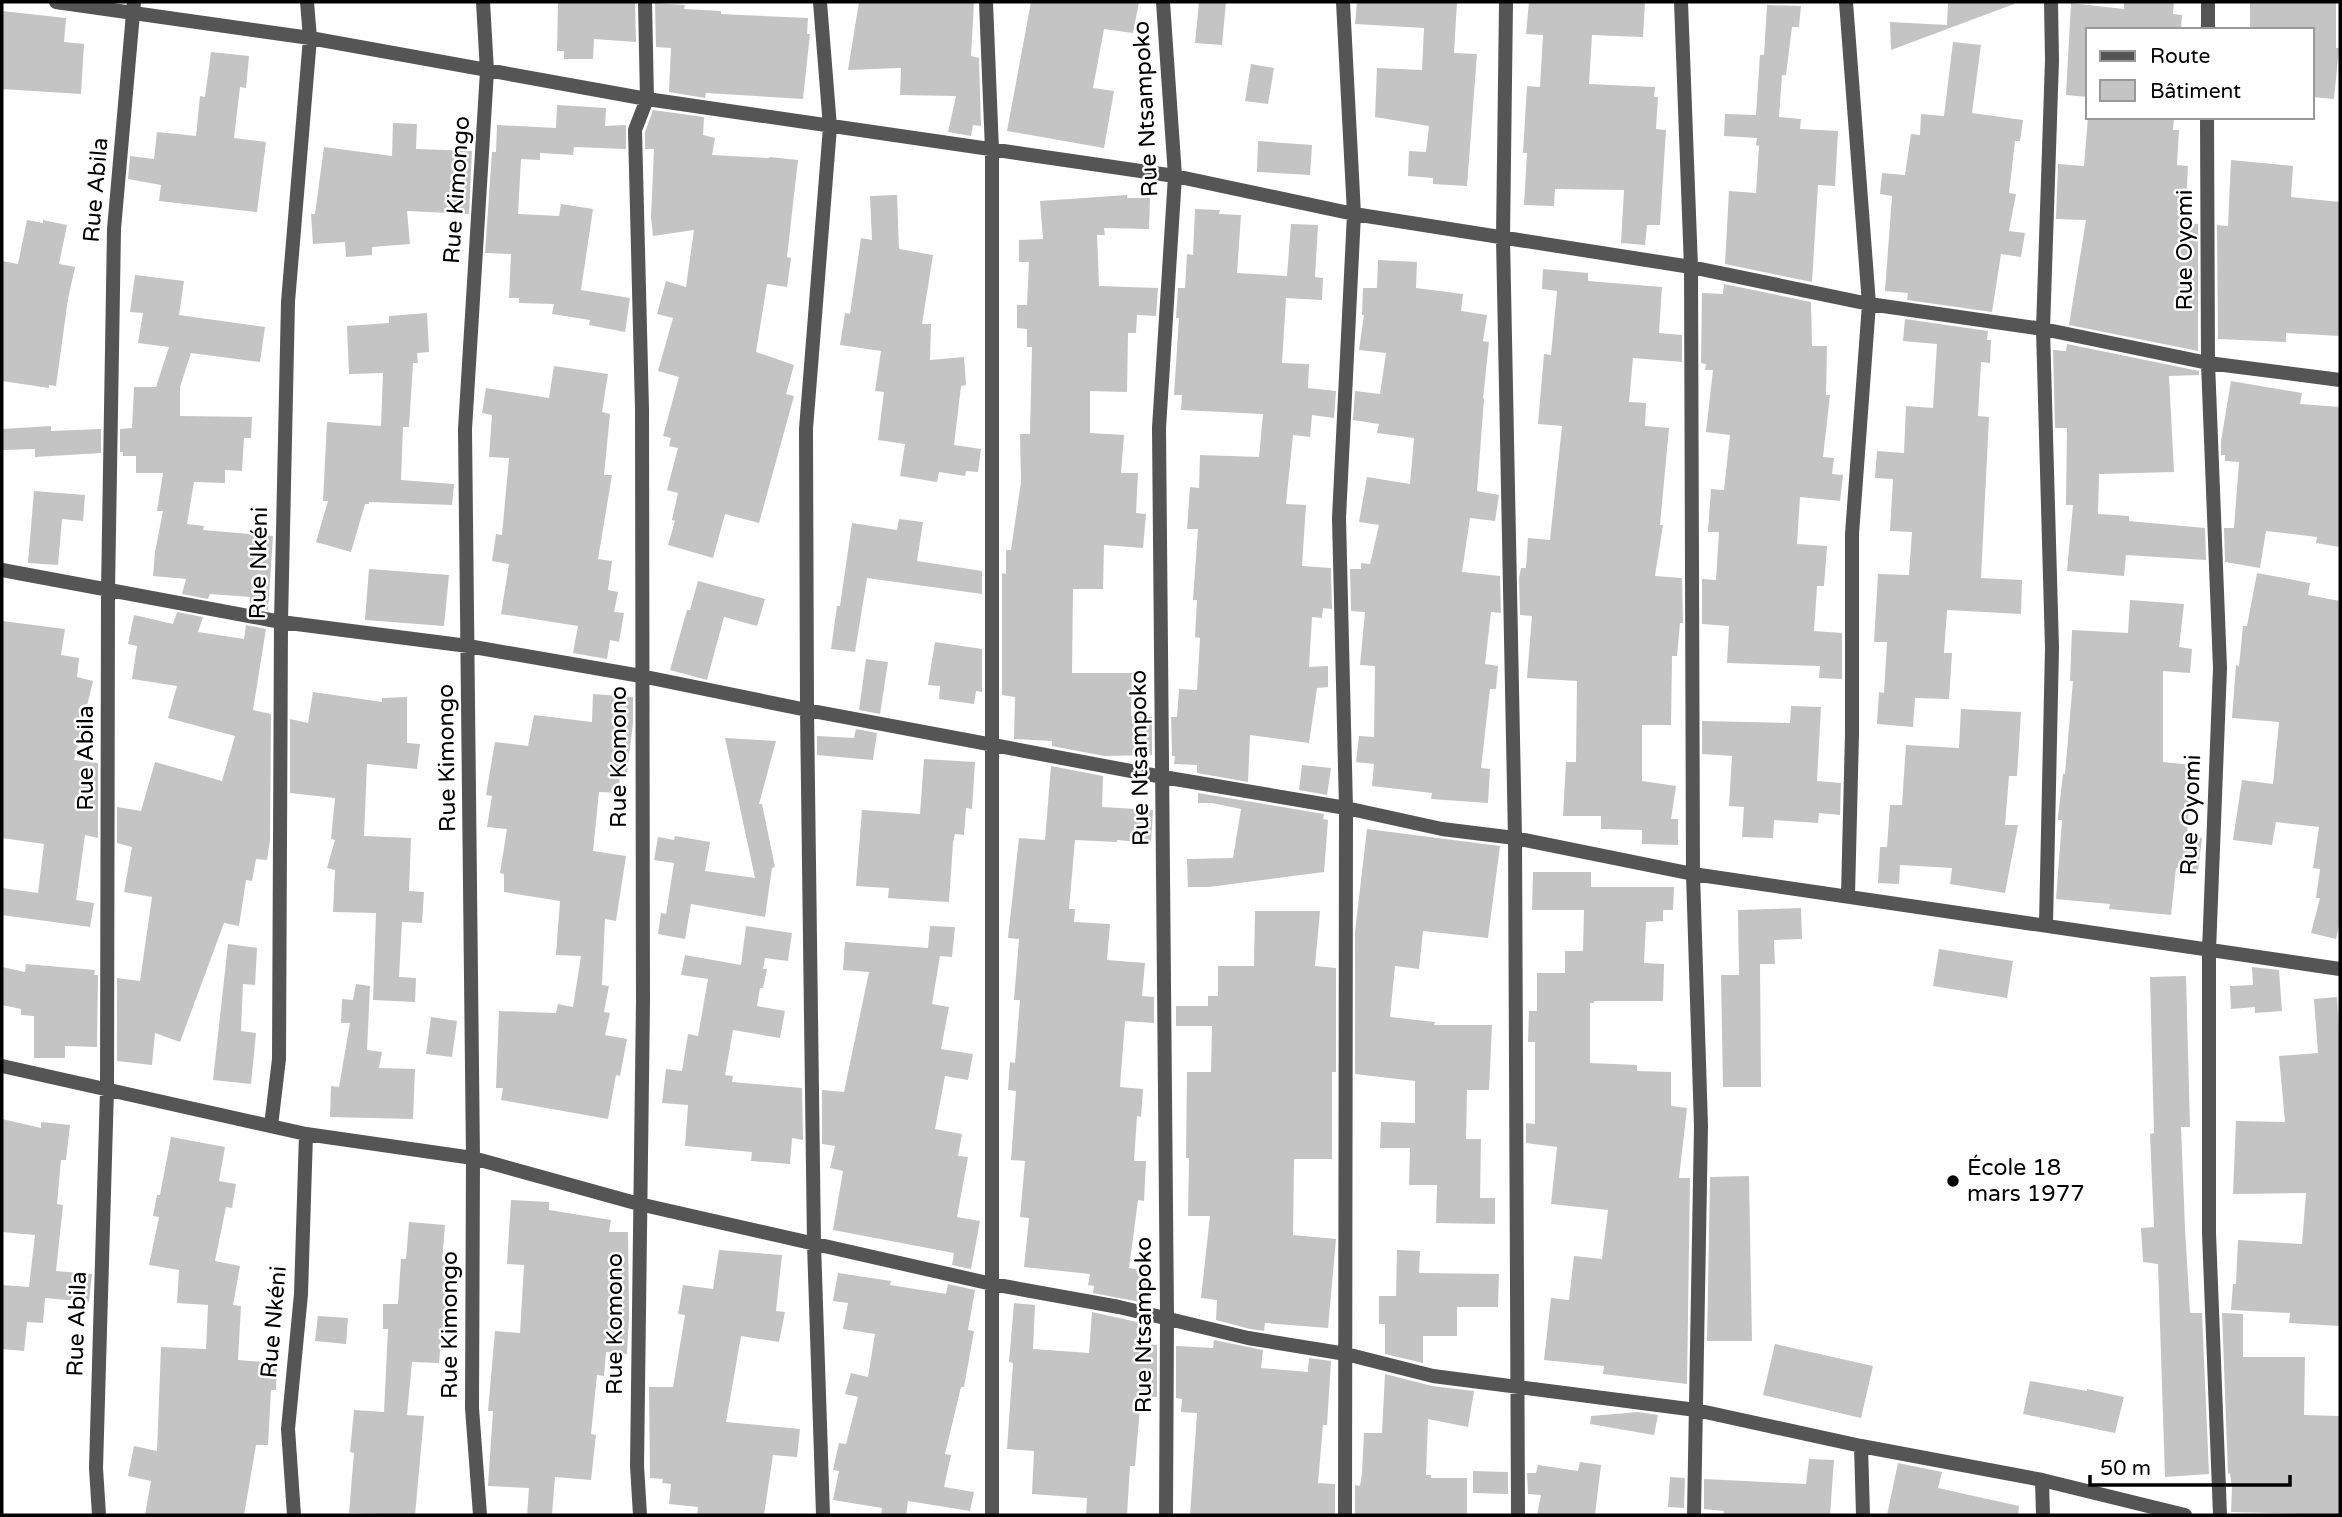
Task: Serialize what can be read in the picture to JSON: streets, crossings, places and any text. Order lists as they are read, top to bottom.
{
  "streets": {
    "street": [
      "Rue Ntsampoko",
      "Rue Abila",
      "Rue Kimongo",
      "Rue Oyomi",
      "Rue Nkéni",
      "Rue Komono"
    ]
  },
  "places": ["École 18 mars 1977"],
  "legend": ["Route", "Bâtiment"],
  "scale_bar": "50 m"
}
